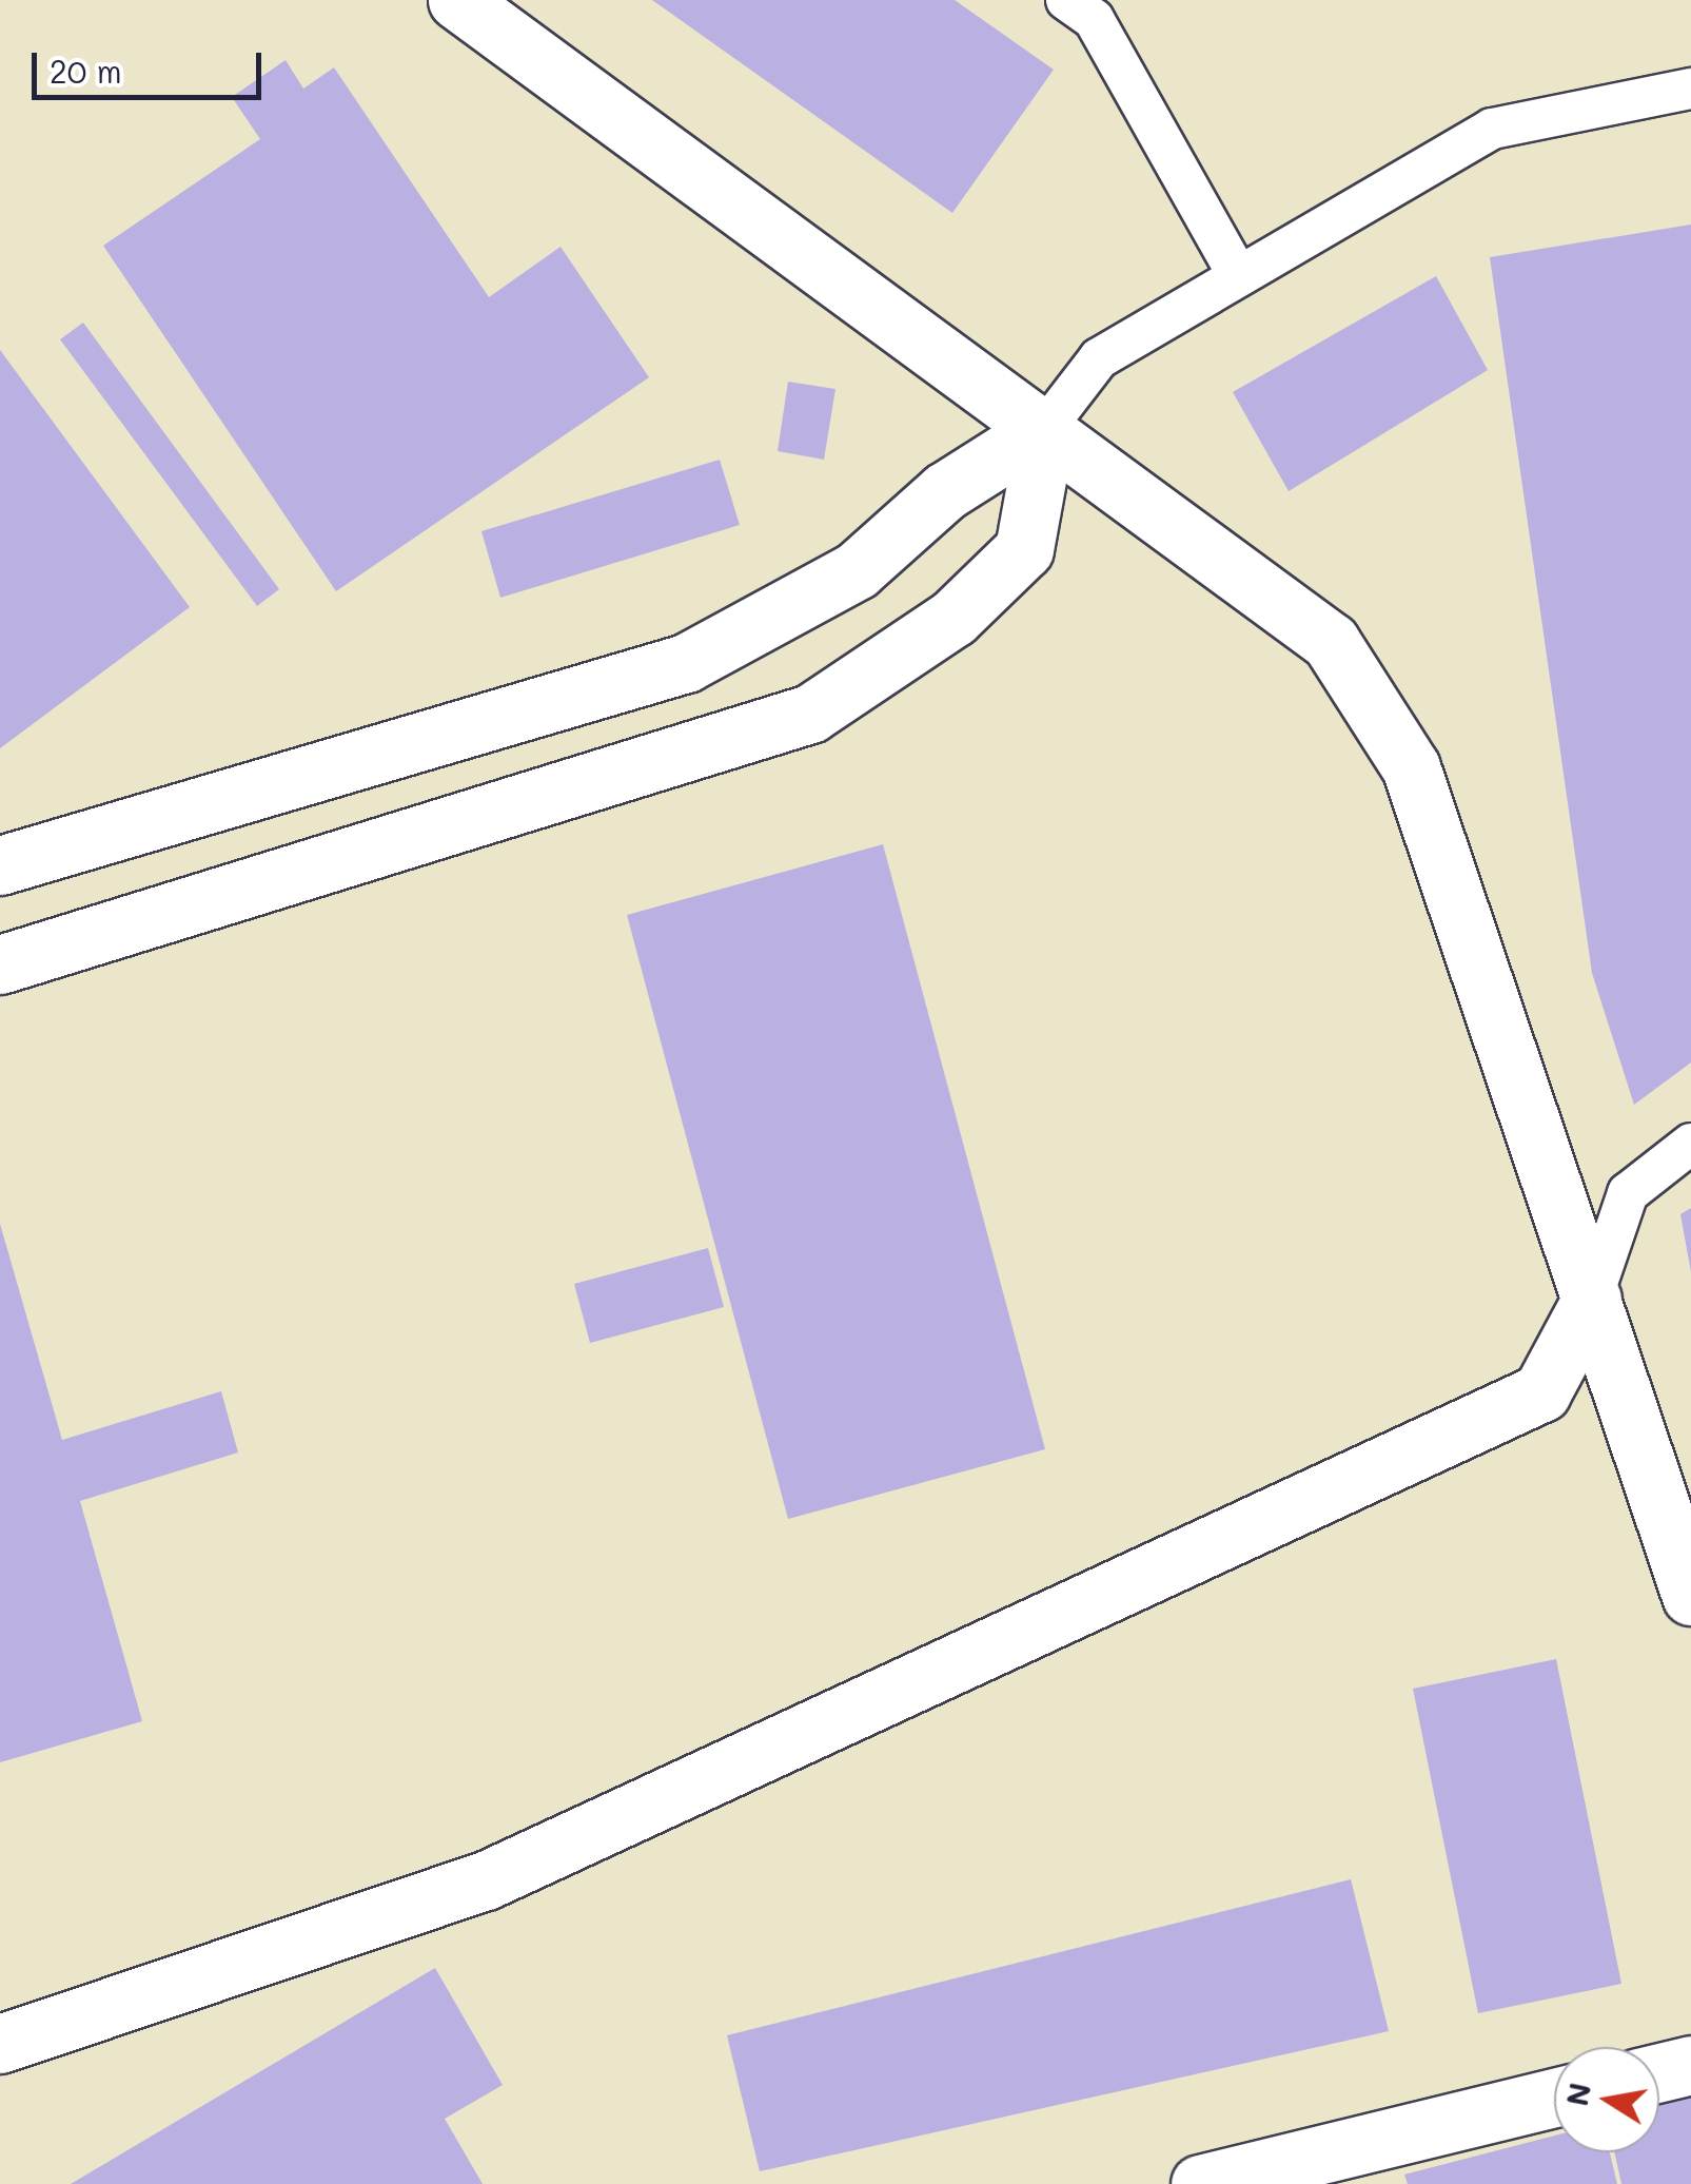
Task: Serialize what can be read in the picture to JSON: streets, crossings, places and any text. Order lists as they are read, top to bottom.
{
  "scale_bar": "20 m",
  "north": "left"
}
